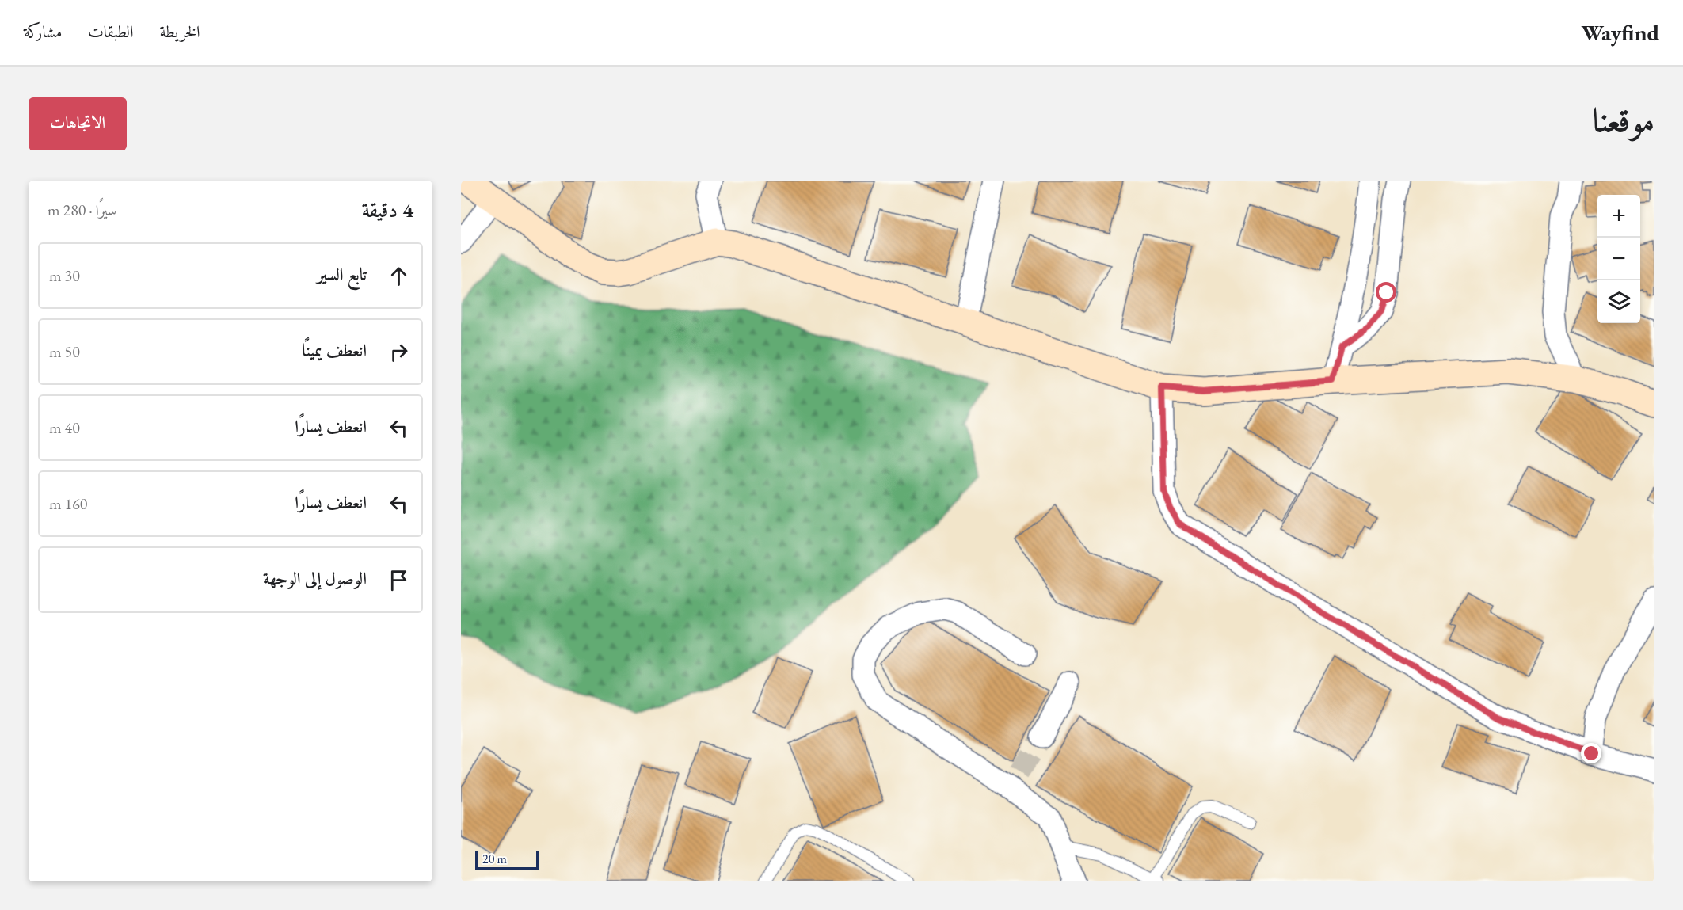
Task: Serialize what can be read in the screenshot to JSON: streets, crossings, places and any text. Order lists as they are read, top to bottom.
{
  "scale_bar": "20 m",
  "page": {
    "header": "Wayfind",
    "nav": ["الخريطة", "الطبقات", "مشاركة"],
    "title": "موقعنا",
    "buttons": "الاتجاهات",
    "heading": ["4 دقيقة", "سيرًا · 280 m"],
    "map_buttons": ["+", "−"],
    "list": [
      ["تابع السير", "30 m"],
      ["انعطف يمينًا", "50 m"],
      ["انعطف يسارًا", "40 m"],
      ["انعطف يسارًا", "160 m"],
      "الوصول إلى الوجهة"
    ],
    "scale": "20 m"
  }
}
